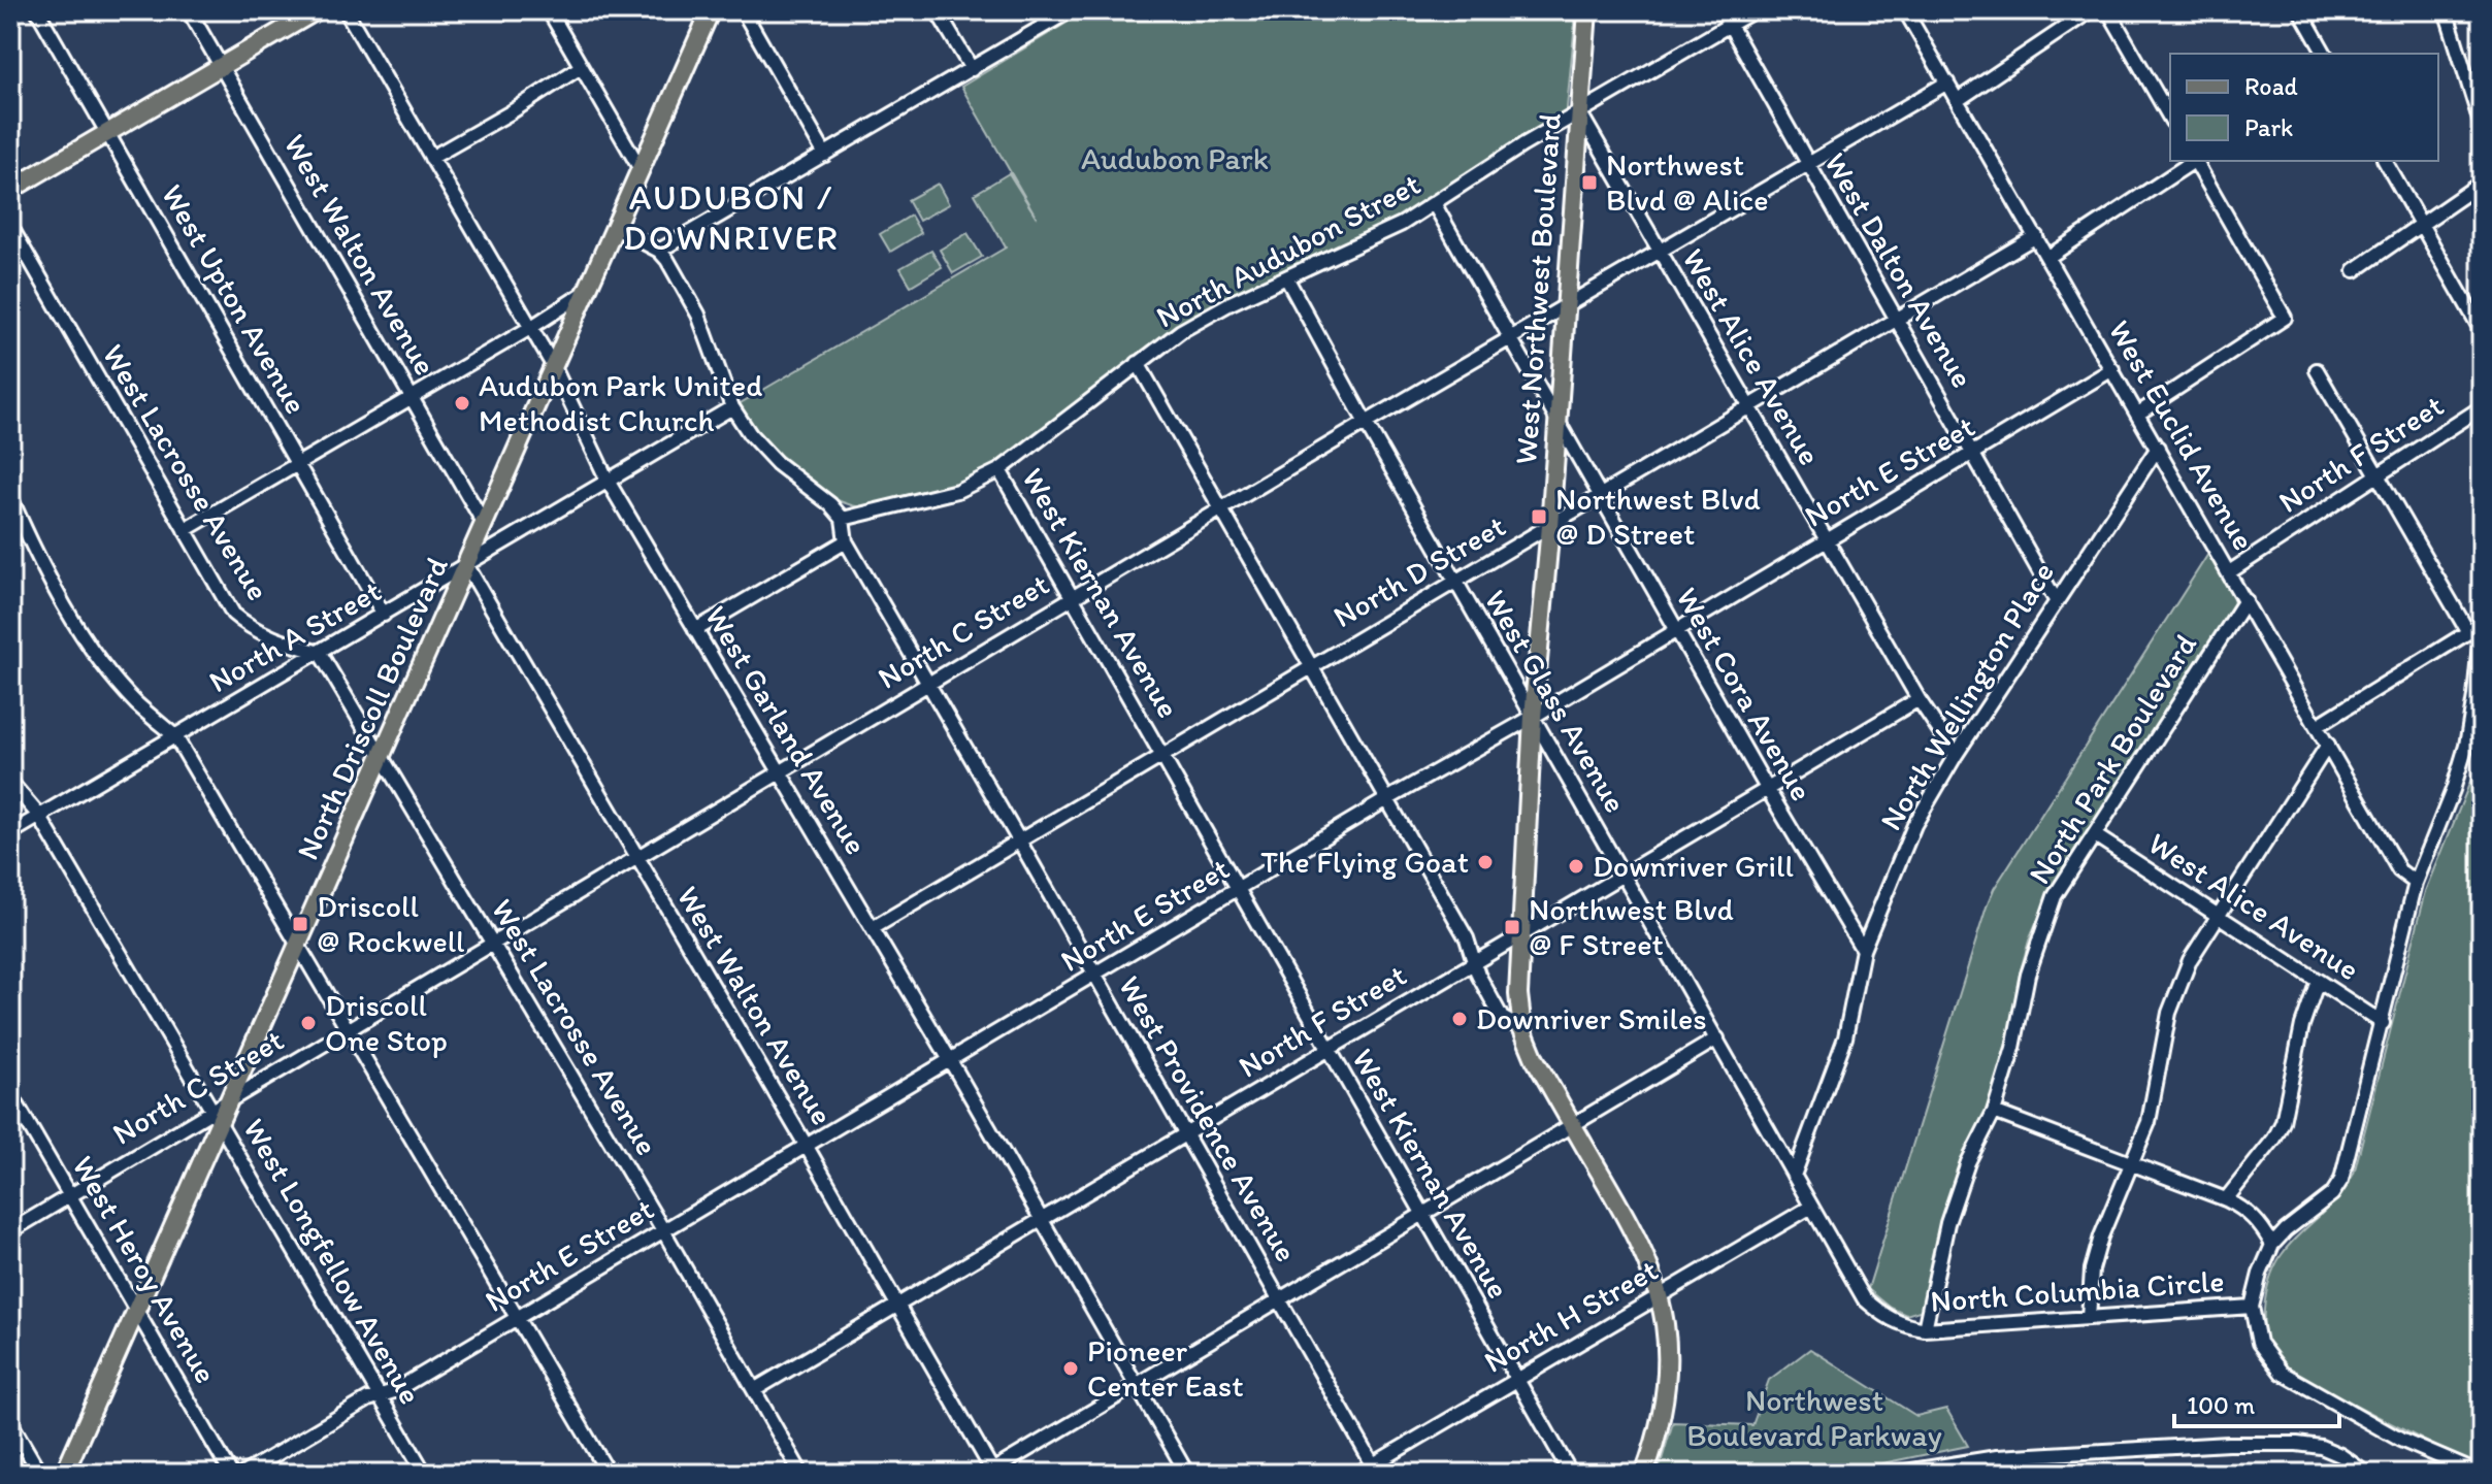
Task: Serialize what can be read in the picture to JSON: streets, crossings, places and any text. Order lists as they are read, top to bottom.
{
  "streets": {
    "main road": ["West Northwest Boulevard", "North Driscoll Boulevard"],
    "street": [
      "North Audubon Street",
      "West Walton Avenue",
      "West Dalton Avenue",
      "West Upton Avenue",
      "West Alice Avenue",
      "West Euclid Avenue",
      "North F Street",
      "North E Street",
      "West Lacrosse Avenue",
      "North D Street",
      "West Kiernan Avenue",
      "North C Street",
      "North A Street",
      "West Cora Avenue",
      "North Wellington Place",
      "West Glass Avenue",
      "West Garland Avenue",
      "North Park Boulevard",
      "West Providence Avenue",
      "West Longfellow Avenue",
      "West Heroy Avenue",
      "North Columbia Circle",
      "North H Street"
    ]
  },
  "crossings": [
    ["North Audubon Street", "West Dalton Avenue"],
    ["North Audubon Street", "West Northwest Boulevard"],
    ["North Audubon Street", "West Alice Avenue"],
    ["North Audubon Street", "West Kiernan Avenue"],
    ["North Audubon Street", "West Cora Avenue"],
    ["North Audubon Street", "West Glass Avenue"],
    ["North Audubon Street", "West Providence Avenue"],
    ["West Walton Avenue", "North F Street"],
    ["West Walton Avenue", "North E Street"],
    ["West Walton Avenue", "North C Street"],
    ["West Walton Avenue", "North A Street"],
    ["West Walton Avenue", "North Driscoll Boulevard"],
    ["West Dalton Avenue", "North E Street"],
    ["West Dalton Avenue", "North D Street"],
    ["West Dalton Avenue", "North C Street"],
    ["West Dalton Avenue", "North Wellington Place"],
    ["West Northwest Boulevard", "West Alice Avenue"],
    ["West Northwest Boulevard", "North F Street"],
    ["West Northwest Boulevard", "North E Street"],
    ["West Northwest Boulevard", "North D Street"],
    ["West Northwest Boulevard", "North C Street"],
    ["West Northwest Boulevard", "West Cora Avenue"],
    ["West Northwest Boulevard", "West Glass Avenue"],
    ["West Northwest Boulevard", "North H Street"],
    ["West Upton Avenue", "North A Street"],
    ["West Alice Avenue", "North F Street"],
    ["West Alice Avenue", "North E Street"],
    ["West Alice Avenue", "North D Street"],
    ["West Alice Avenue", "North C Street"],
    ["West Alice Avenue", "North Wellington Place"],
    ["West Alice Avenue", "North Park Boulevard"],
    ["West Alice Avenue", "North Columbia Circle"],
    ["West Euclid Avenue", "North F Street"],
    ["West Euclid Avenue", "North E Street"],
    ["West Euclid Avenue", "North D Street"],
    ["West Euclid Avenue", "North C Street"],
    ["West Euclid Avenue", "North Wellington Place"],
    ["West Euclid Avenue", "North Park Boulevard"],
    ["West Euclid Avenue", "North Columbia Circle"],
    ["North F Street", "West Lacrosse Avenue"],
    ["North F Street", "West Kiernan Avenue"],
    ["North F Street", "West Cora Avenue"],
    ["North F Street", "West Glass Avenue"],
    ["North F Street", "West Garland Avenue"],
    ["North F Street", "West Providence Avenue"],
    ["North E Street", "West Lacrosse Avenue"],
    ["North E Street", "West Kiernan Avenue"],
    ["North E Street", "West Cora Avenue"],
    ["North E Street", "West Glass Avenue"],
    ["North E Street", "West Garland Avenue"],
    ["North E Street", "West Providence Avenue"],
    ["North E Street", "West Longfellow Avenue"],
    ["West Lacrosse Avenue", "North C Street"],
    ["West Lacrosse Avenue", "North A Street"],
    ["West Lacrosse Avenue", "North Driscoll Boulevard"],
    ["North D Street", "West Kiernan Avenue"],
    ["North D Street", "West Cora Avenue"],
    ["North D Street", "West Glass Avenue"],
    ["North D Street", "West Garland Avenue"],
    ["North D Street", "West Providence Avenue"],
    ["West Kiernan Avenue", "North C Street"],
    ["West Kiernan Avenue", "North H Street"],
    ["North C Street", "West Cora Avenue"],
    ["North C Street", "West Glass Avenue"],
    ["North C Street", "North Driscoll Boulevard"],
    ["North C Street", "West Garland Avenue"],
    ["North C Street", "West Providence Avenue"],
    ["North C Street", "West Longfellow Avenue"],
    ["North C Street", "West Heroy Avenue"],
    ["North A Street", "North Driscoll Boulevard"],
    ["North A Street", "West Garland Avenue"],
    ["North A Street", "West Longfellow Avenue"],
    ["West Cora Avenue", "North Wellington Place"],
    ["North Wellington Place", "West Glass Avenue"],
    ["West Glass Avenue", "North Columbia Circle"],
    ["West Glass Avenue", "North H Street"],
    ["North Driscoll Boulevard", "West Garland Avenue"],
    ["North Driscoll Boulevard", "West Longfellow Avenue"],
    ["North Driscoll Boulevard", "West Heroy Avenue"],
    ["North Park Boulevard", "North Columbia Circle"],
    ["West Providence Avenue", "North H Street"]
  ],
  "districts": ["AUDUBON / DOWNRIVER"],
  "parks": ["Audubon Park", "Northwest Boulevard Parkway"],
  "places": {
    "transit": [
      "Northwest Blvd @ Alice",
      "Northwest Blvd @ D Street",
      "Driscoll @ Rockwell",
      "Northwest Blvd @ F Street"
    ],
    "other": [
      "Audubon Park United Methodist Church",
      "The Flying Goat",
      "Downriver Grill",
      "Downriver Smiles",
      "Driscoll One Stop",
      "Pioneer Center East"
    ]
  },
  "legend": ["Road", "Park"],
  "scale_bar": "100 m"
}
